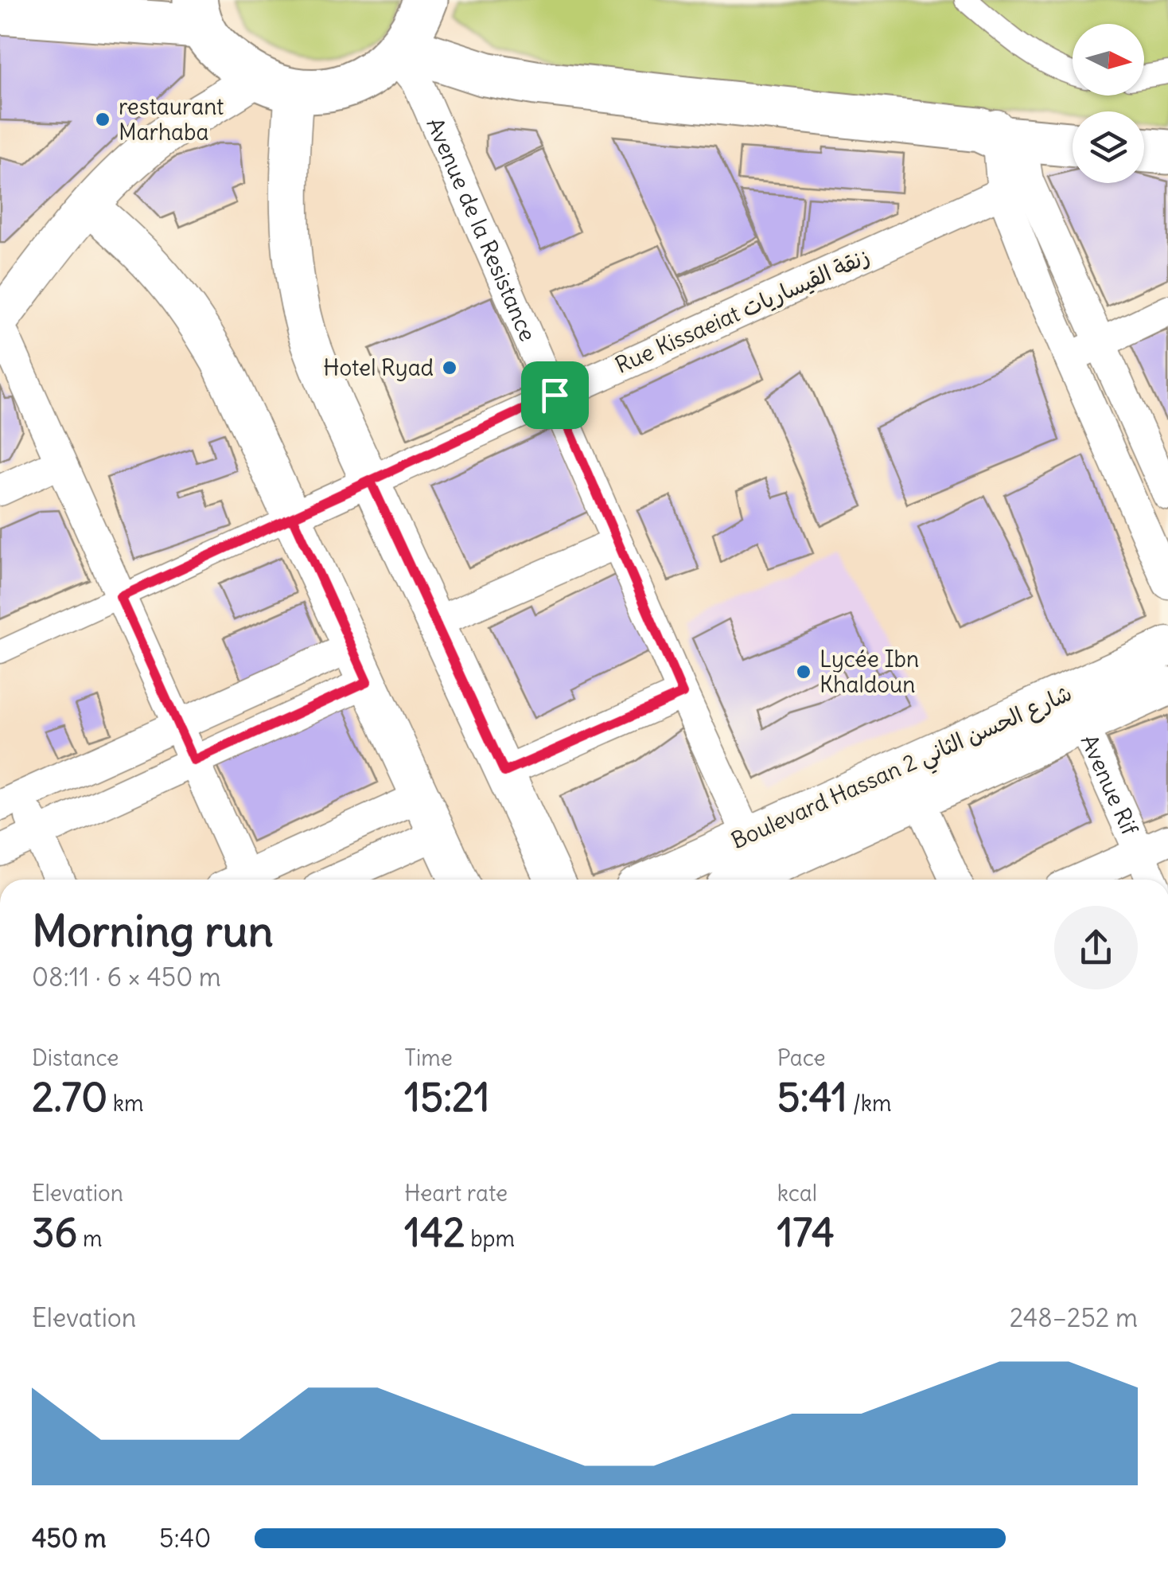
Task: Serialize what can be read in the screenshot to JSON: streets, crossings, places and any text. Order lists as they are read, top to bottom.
{
  "streets": {
    "street": [
      "Avenue de la Resistance",
      "Rue Kissaeiat زنقة القيساريات",
      "Boulevard Hassan 2 شارع الحسن الثاني",
      "Avenue Rif"
    ]
  },
  "crossings": [
    ["Avenue de la Resistance", "Rue Kissaeiat زنقة القيساريات"],
    ["Avenue de la Resistance", "Boulevard Hassan 2 شارع الحسن الثاني"],
    ["Boulevard Hassan 2 شارع الحسن الثاني", "Avenue Rif"]
  ],
  "places": ["restaurant Marhaba", "Hotel Ryad", "Lycée Ibn Khaldoun"],
  "north": "right",
  "page": {
    "heading": ["Morning run", "08:11 · 6 × 450 m"],
    "stats": [
      ["Distance", "2.70 km"],
      ["Time", "15:21"],
      ["Pace", "5:41 /km"],
      ["Elevation", "36 m"],
      ["Heart rate", "142 bpm"],
      ["kcal", "174"]
    ],
    "chart": ["Elevation", "248–252 m"],
    "list": [
      {
        "name": "450 m",
        "note": "5:40"
      }
    ]
  }
}
